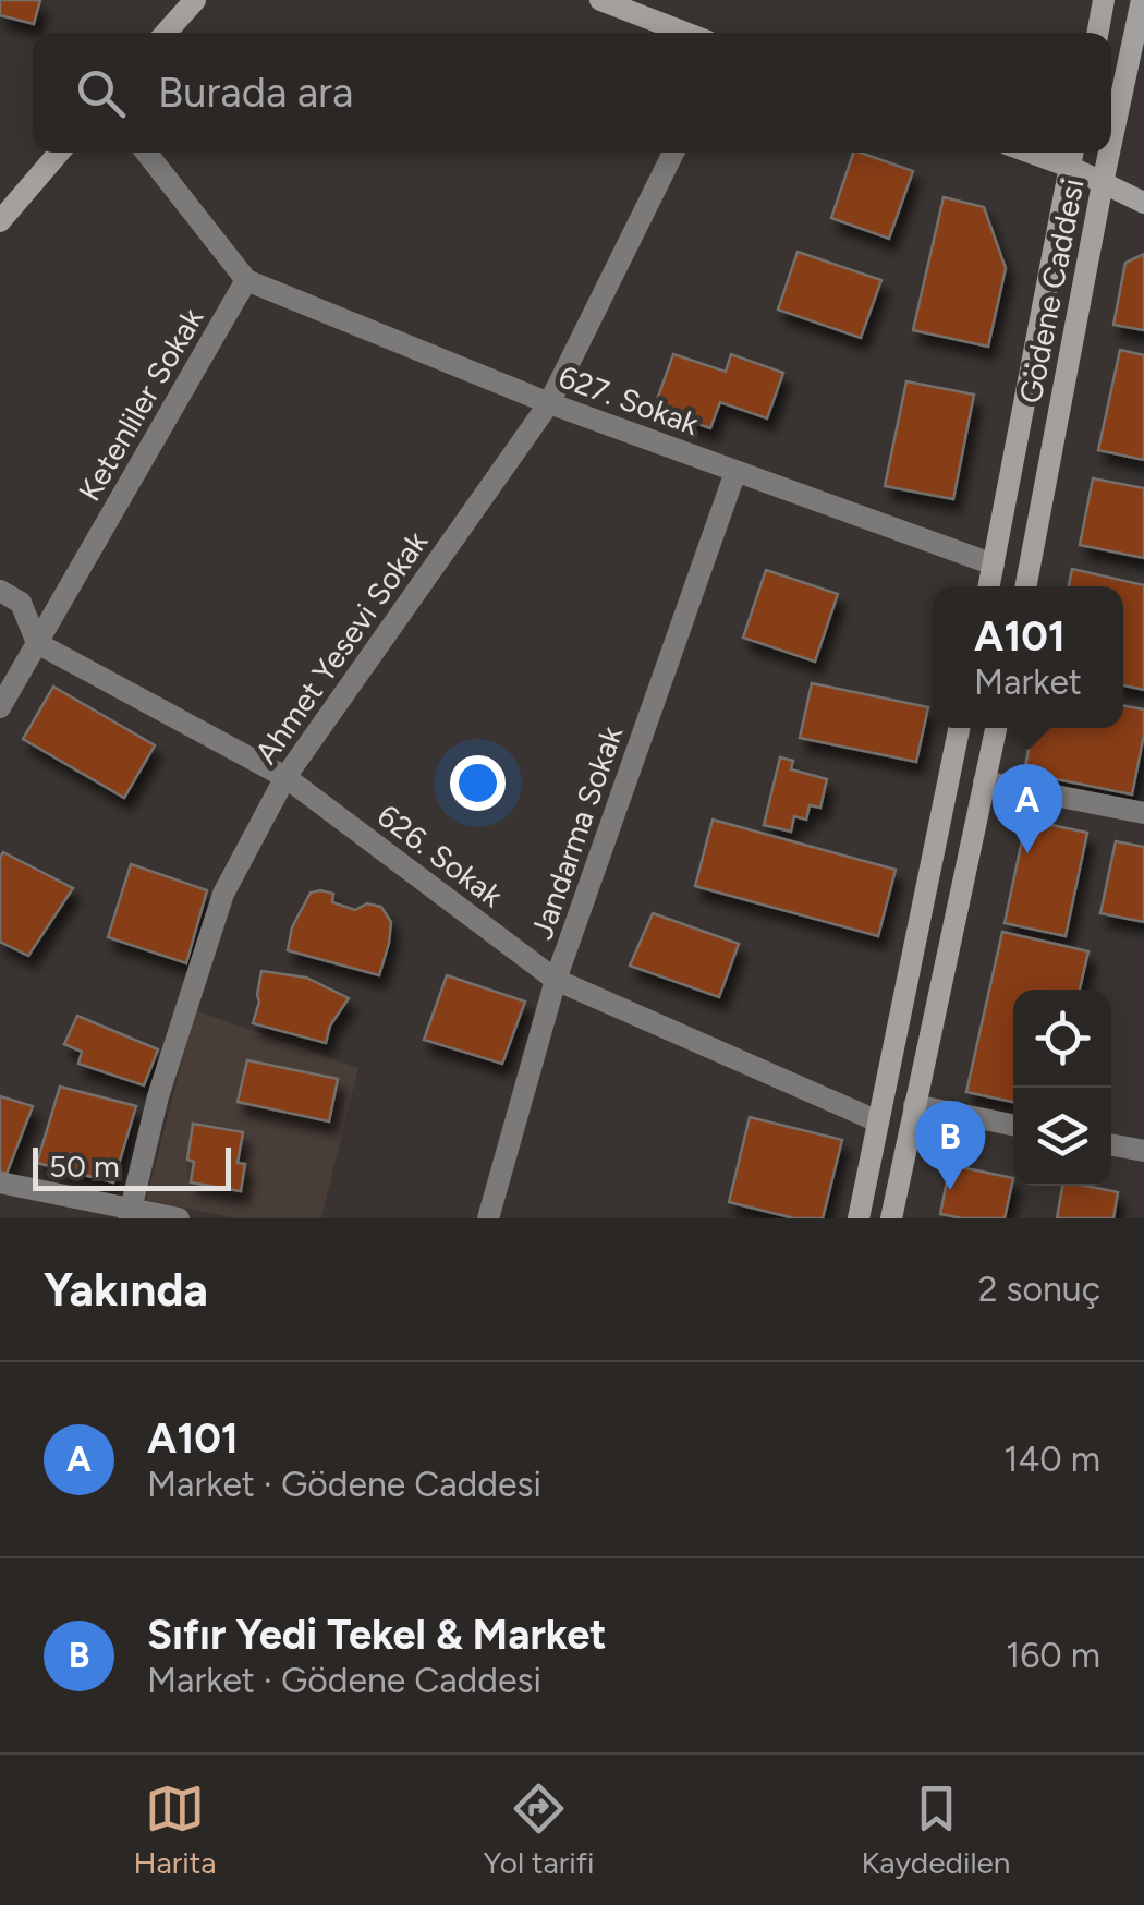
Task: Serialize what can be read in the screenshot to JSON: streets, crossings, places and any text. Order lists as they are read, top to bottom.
{
  "streets": {
    "main road": ["Gödene Caddesi"],
    "street": [
      "627. Sokak",
      "Ketenliler Sokak",
      "Ahmet Yesevi Sokak",
      "Jandarma Sokak",
      "626. Sokak"
    ]
  },
  "crossings": [
    ["Gödene Caddesi", "627. Sokak"],
    ["627. Sokak", "Ketenliler Sokak"],
    ["627. Sokak", "Ahmet Yesevi Sokak"],
    ["627. Sokak", "Jandarma Sokak"],
    ["Ketenliler Sokak", "626. Sokak"],
    ["Ahmet Yesevi Sokak", "626. Sokak"],
    ["Jandarma Sokak", "626. Sokak"]
  ],
  "scale_bar": "50 m",
  "page": {
    "search": "Burada ara",
    "popup": ["A101", "Market"],
    "pins": ["A", "B"],
    "scale": "50 m",
    "heading": ["Yakında", "2 sonuç"],
    "list": [
      {
        "mark": "A",
        "name": "A101",
        "note": "Market · Gödene Caddesi",
        "value": "140 m"
      },
      {
        "mark": "B",
        "name": "Sıfır Yedi Tekel & Market",
        "note": "Market · Gödene Caddesi",
        "value": "160 m"
      }
    ],
    "nav": ["Harita", "Yol tarifi", "Kaydedilen"]
  }
}
